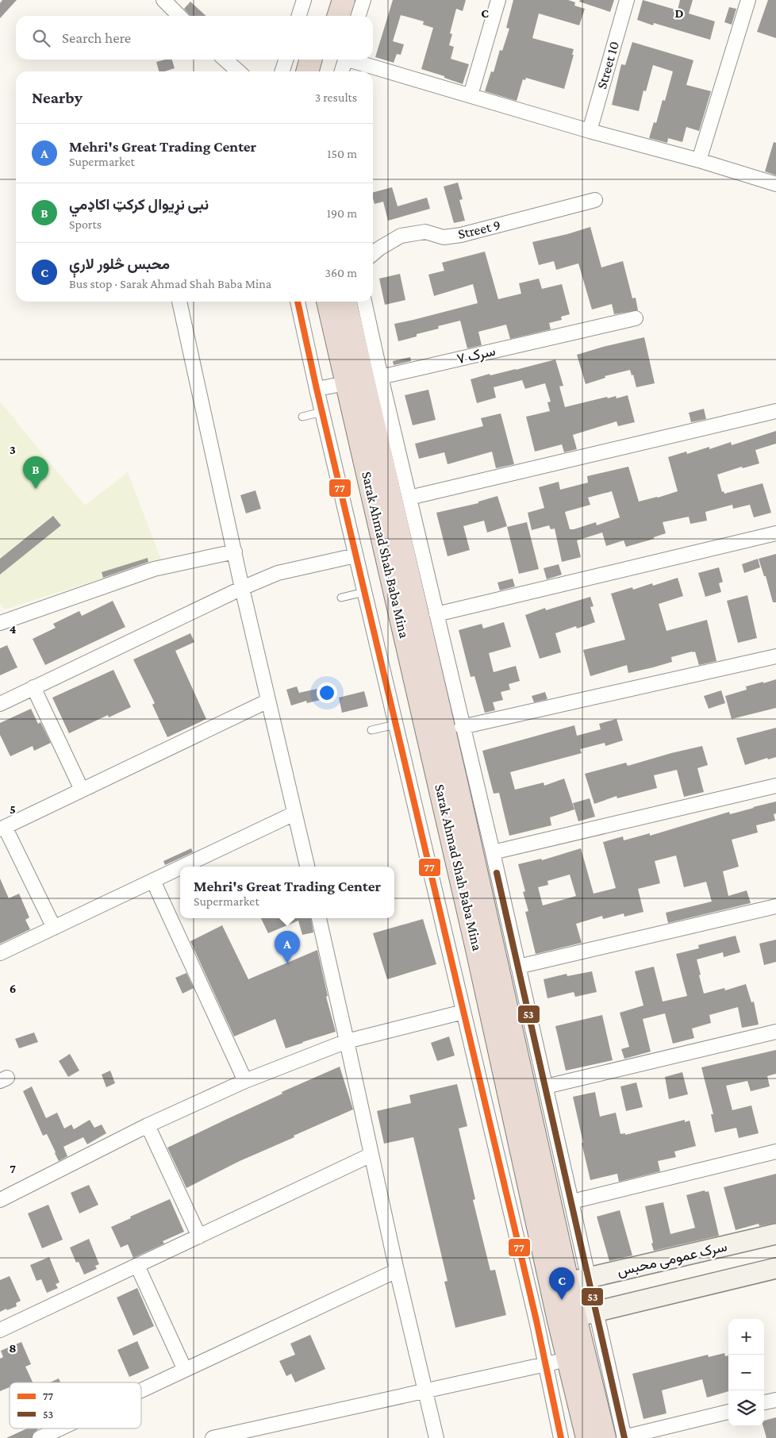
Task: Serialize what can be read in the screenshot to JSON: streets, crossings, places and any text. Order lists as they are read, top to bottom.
{
  "streets": {
    "highway": ["Sarak Ahmad Shah Baba Mina"],
    "street": [
      "Street 10",
      "Street 9",
      "سرک ۷",
      "سرک عمومی محبس"
    ]
  },
  "crossings": [
    ["سرک ۷", "Sarak Ahmad Shah Baba Mina"]
  ],
  "lines": ["transit line 77", "transit line 53"],
  "legend": ["77", "53"],
  "page": {
    "search": "Search here",
    "heading": ["Nearby", "3 results"],
    "list": [
      {
        "mark": "A",
        "name": "Mehri's Great Trading Center",
        "note": "Supermarket",
        "value": "150 m"
      },
      {
        "mark": "B",
        "name": "نبی نړیوال کرکټ اکاډمي",
        "note": "Sports",
        "value": "190 m"
      },
      {
        "mark": "C",
        "name": "محبس څلور لارې",
        "note": "Bus stop · Sarak Ahmad Shah Baba Mina",
        "value": "360 m"
      }
    ],
    "pins": ["B", "A", "C"],
    "popup": ["Mehri's Great Trading Center", "Supermarket"],
    "map_buttons": ["+", "−"]
  },
  "grid": {
    "columns": ["C", "D"],
    "rows": [
      "3",
      "4",
      "5",
      "6",
      "7",
      "8"
    ]
  }
}
